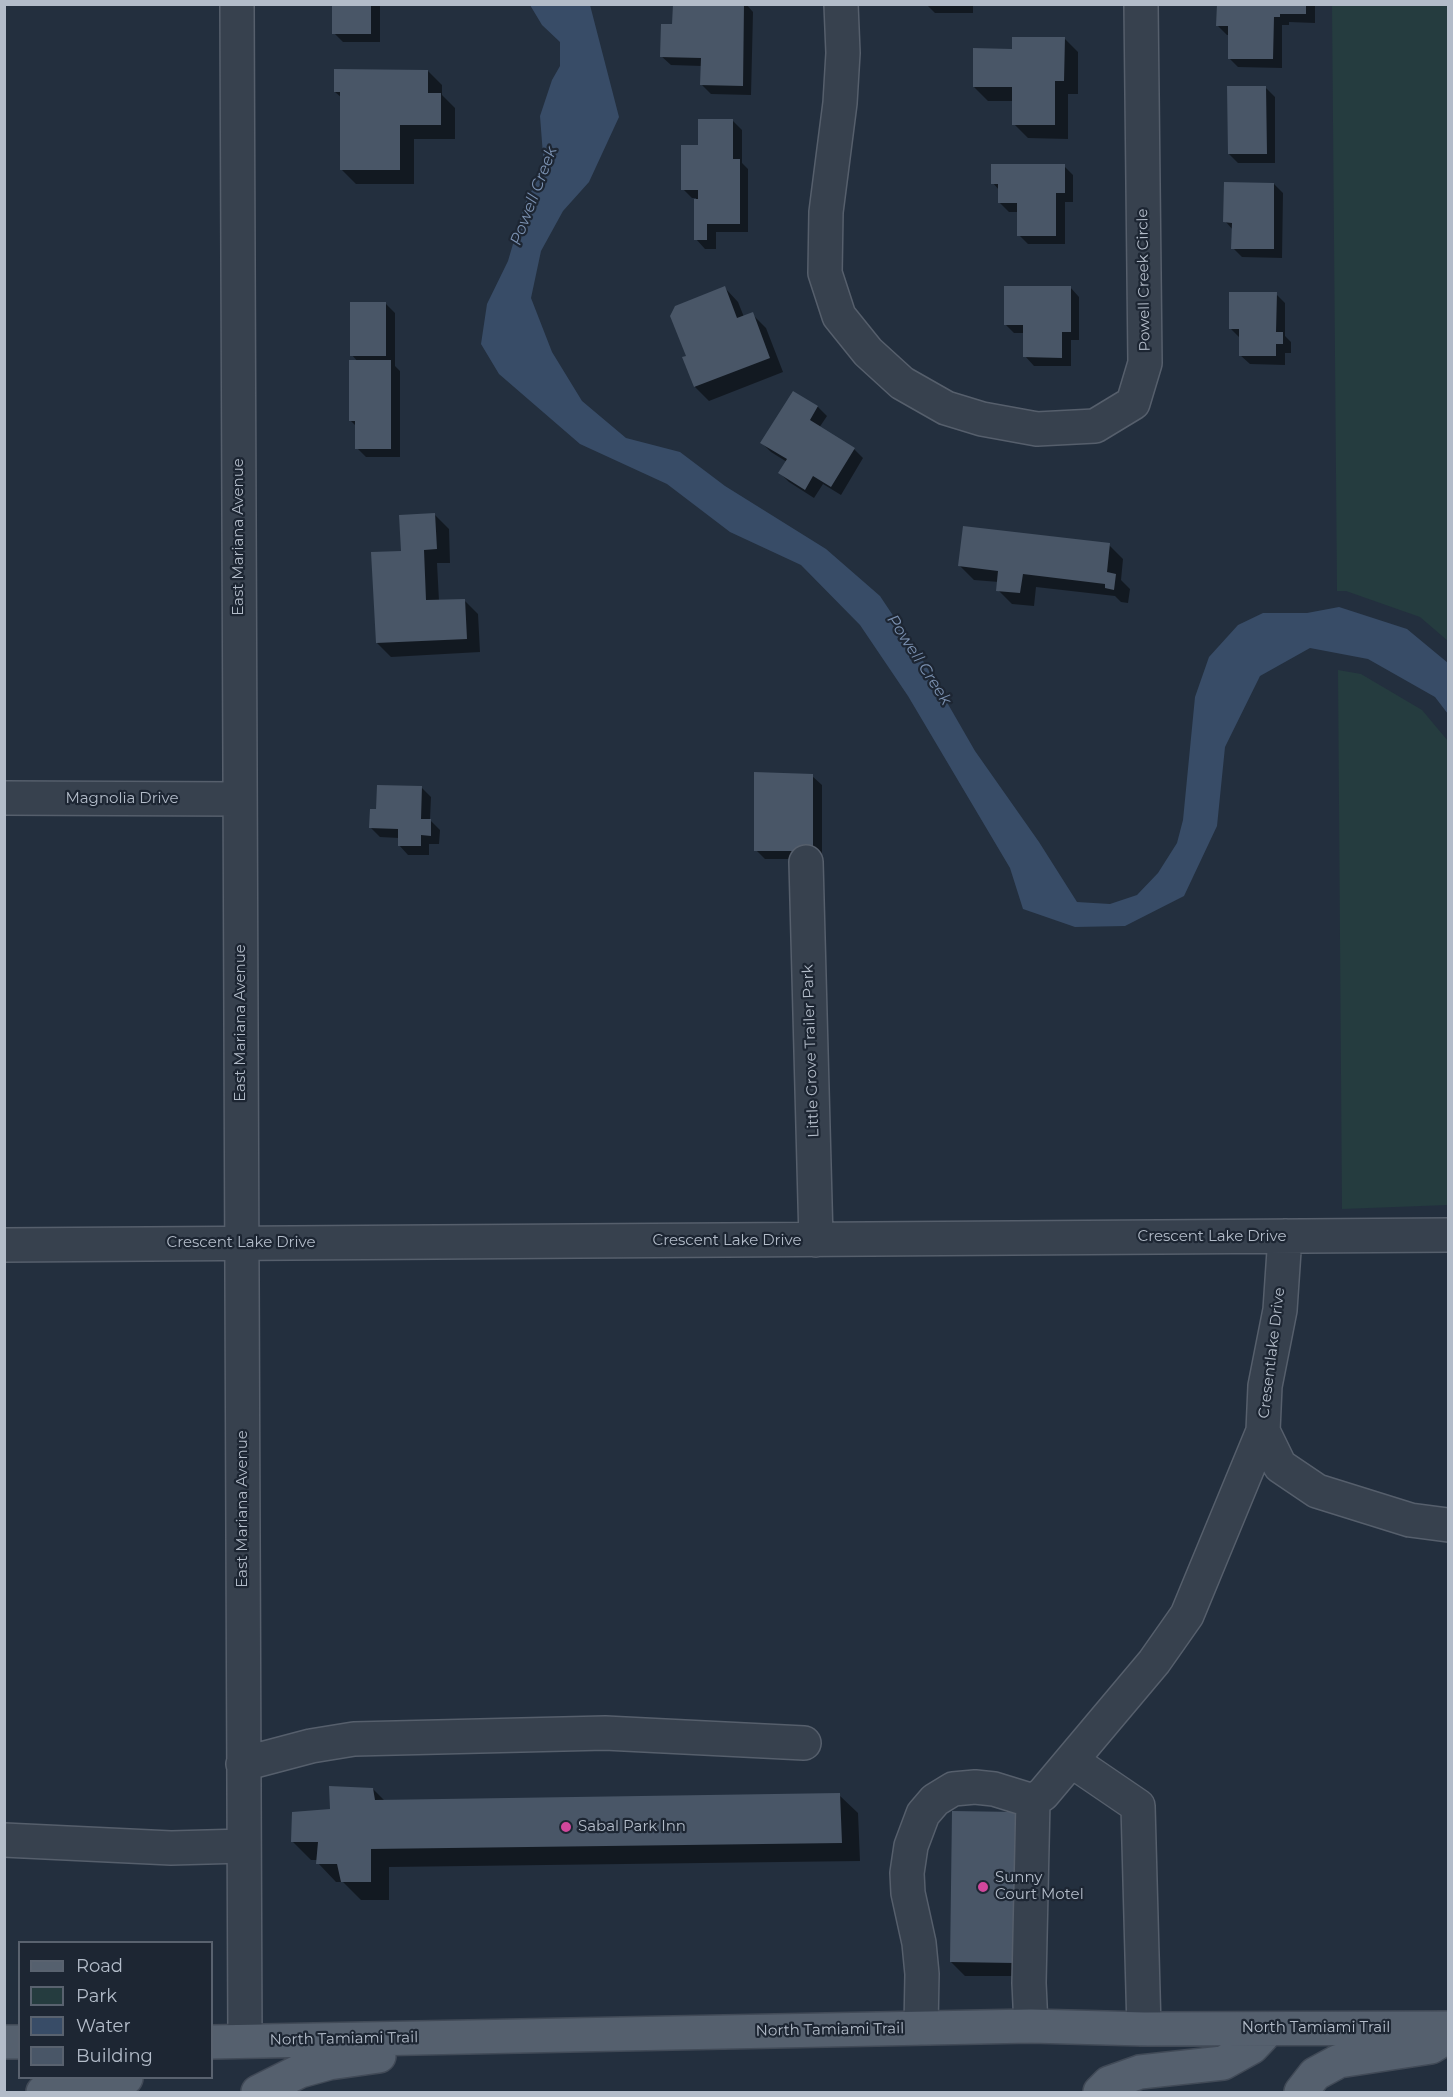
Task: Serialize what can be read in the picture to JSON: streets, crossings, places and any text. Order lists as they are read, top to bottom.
{
  "streets": {
    "main road": ["North Tamiami Trail"],
    "street": [
      "Powell Creek Circle",
      "East Mariana Avenue",
      "Magnolia Drive",
      "Little Grove Trailer Park",
      "Crescent Lake Drive",
      "Cresentlake Drive"
    ]
  },
  "crossings": [
    ["East Mariana Avenue", "Magnolia Drive"],
    ["East Mariana Avenue", "Crescent Lake Drive"],
    ["East Mariana Avenue", "North Tamiami Trail"],
    ["Little Grove Trailer Park", "Crescent Lake Drive"],
    ["Crescent Lake Drive", "Cresentlake Drive"]
  ],
  "water": ["Powell Creek"],
  "places": ["Sabal Park Inn", "Sunny Court Motel"],
  "legend": [
    "Road",
    "Park",
    "Water",
    "Building"
  ]
}
